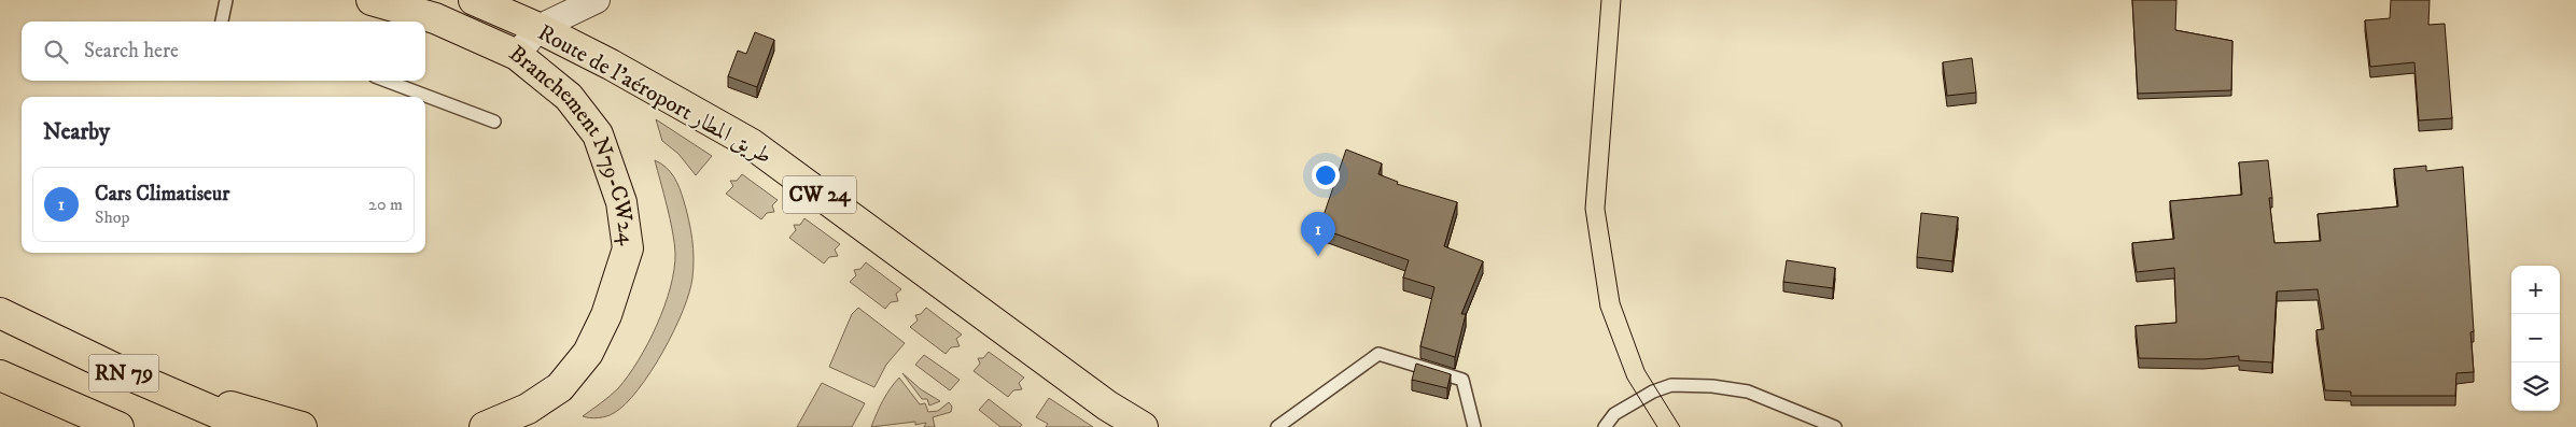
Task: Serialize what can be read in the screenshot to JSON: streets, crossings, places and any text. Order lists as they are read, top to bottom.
{
  "streets": {
    "highway": [
      "Route de l'aéroport طريق المطار",
      "Branchement N79-CW24",
      "CW 24",
      "RN 79"
    ]
  },
  "page": {
    "search": "Search here",
    "heading": "Nearby",
    "list": [
      {
        "mark": "1",
        "name": "Cars Climatiseur",
        "note": "Shop",
        "value": "20 m"
      }
    ],
    "pins": "1",
    "map_buttons": ["+", "−"]
  }
}
